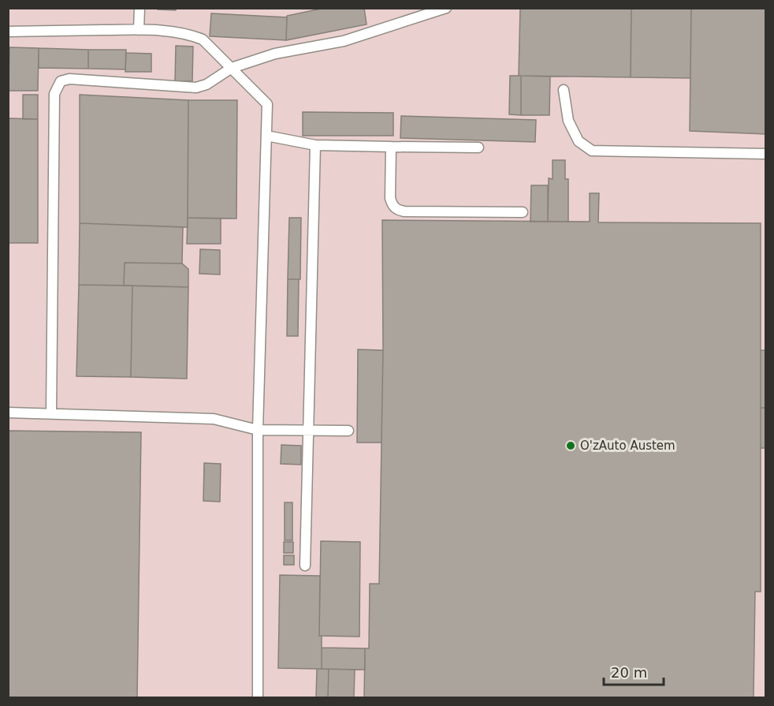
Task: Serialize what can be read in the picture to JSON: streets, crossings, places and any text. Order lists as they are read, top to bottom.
{
  "places": ["O'zAuto Austem"],
  "scale_bar": "20 m"
}
